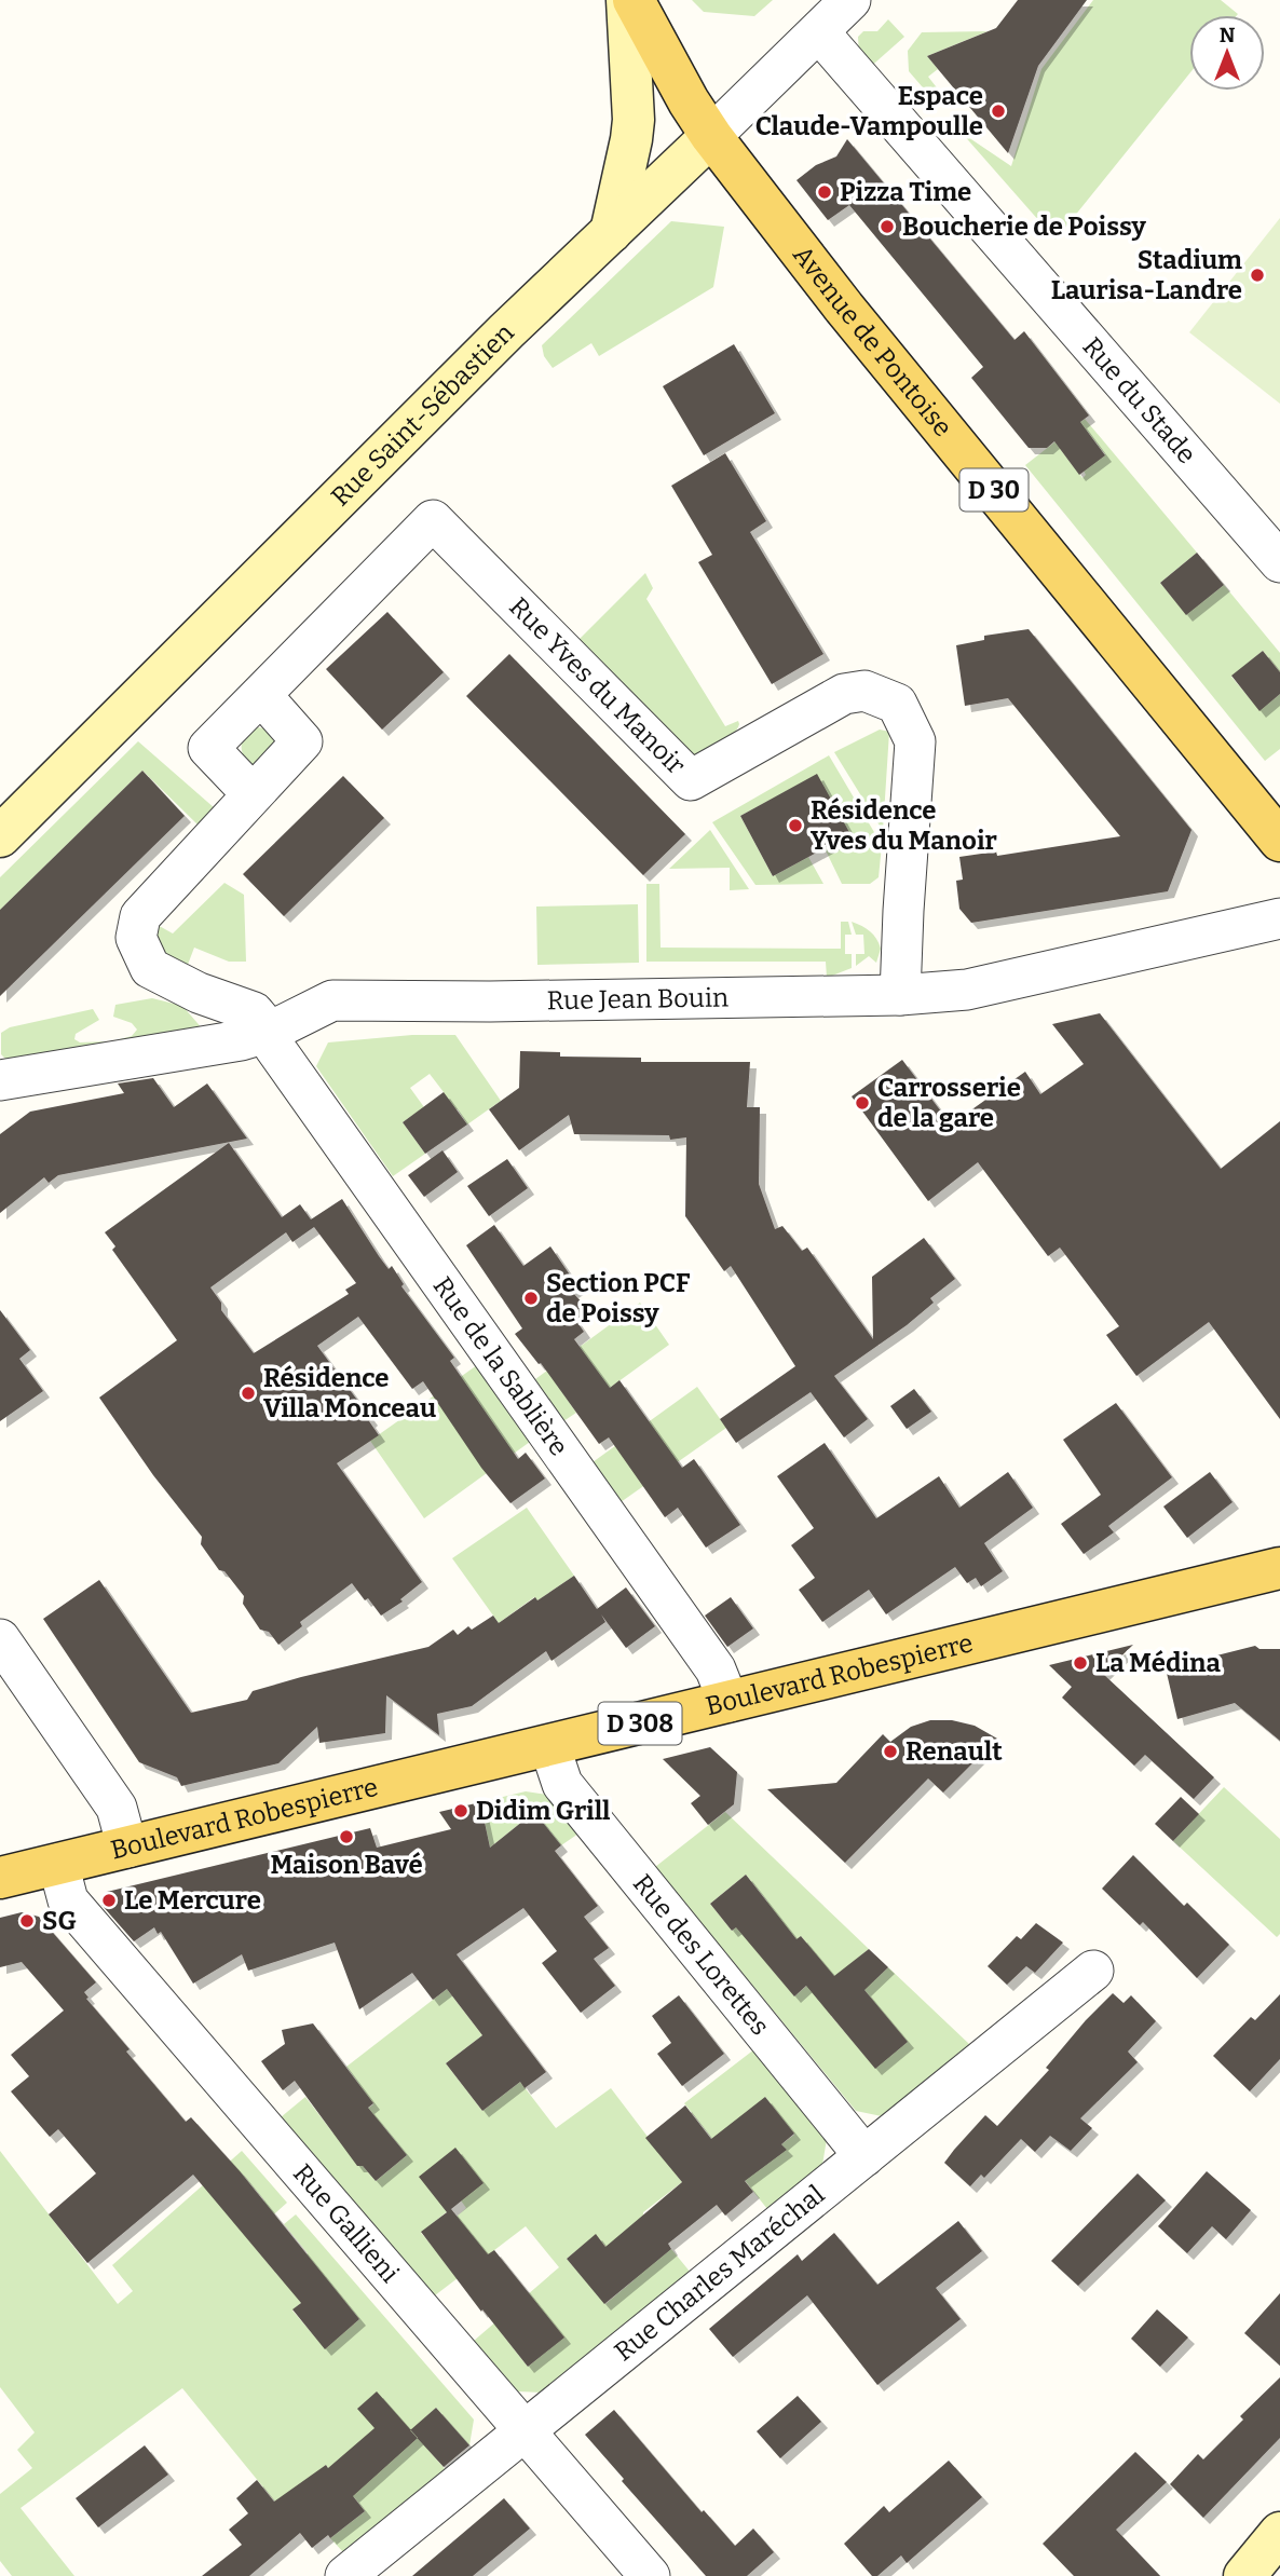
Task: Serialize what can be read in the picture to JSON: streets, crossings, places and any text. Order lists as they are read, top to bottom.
{
  "streets": {
    "main road": [
      "Avenue de Pontoise",
      "D 30",
      "Boulevard Robespierre",
      "D 308"
    ],
    "street": [
      "Rue du Stade",
      "Rue Saint-Sébastien",
      "Rue Yves du Manoir",
      "Rue Jean Bouin",
      "Rue de la Sablière",
      "Rue des Lorettes",
      "Rue Gallieni",
      "Rue Charles Maréchal"
    ]
  },
  "crossings": [
    ["Avenue de Pontoise", "Rue Saint-Sébastien"],
    ["Rue du Stade", "Rue Saint-Sébastien"],
    ["Rue Yves du Manoir", "Rue Jean Bouin"],
    ["Rue Jean Bouin", "Rue de la Sablière"],
    ["Rue de la Sablière", "Boulevard Robespierre"],
    ["Boulevard Robespierre", "Rue des Lorettes"],
    ["Boulevard Robespierre", "Rue Gallieni"],
    ["Rue des Lorettes", "Rue Charles Maréchal"],
    ["Rue Gallieni", "Rue Charles Maréchal"]
  ],
  "places": [
    "Espace Claude-Vampoulle",
    "Pizza Time",
    "Boucherie de Poissy",
    "Stadium Laurisa-Landre",
    "Résidence Yves du Manoir",
    "Carrosserie de la gare",
    "Section PCF de Poissy",
    "Résidence Villa Monceau",
    "La Médina",
    "Renault",
    "Didim Grill",
    "Maison Bavé",
    "Le Mercure",
    "SG"
  ],
  "north": "top"
}
